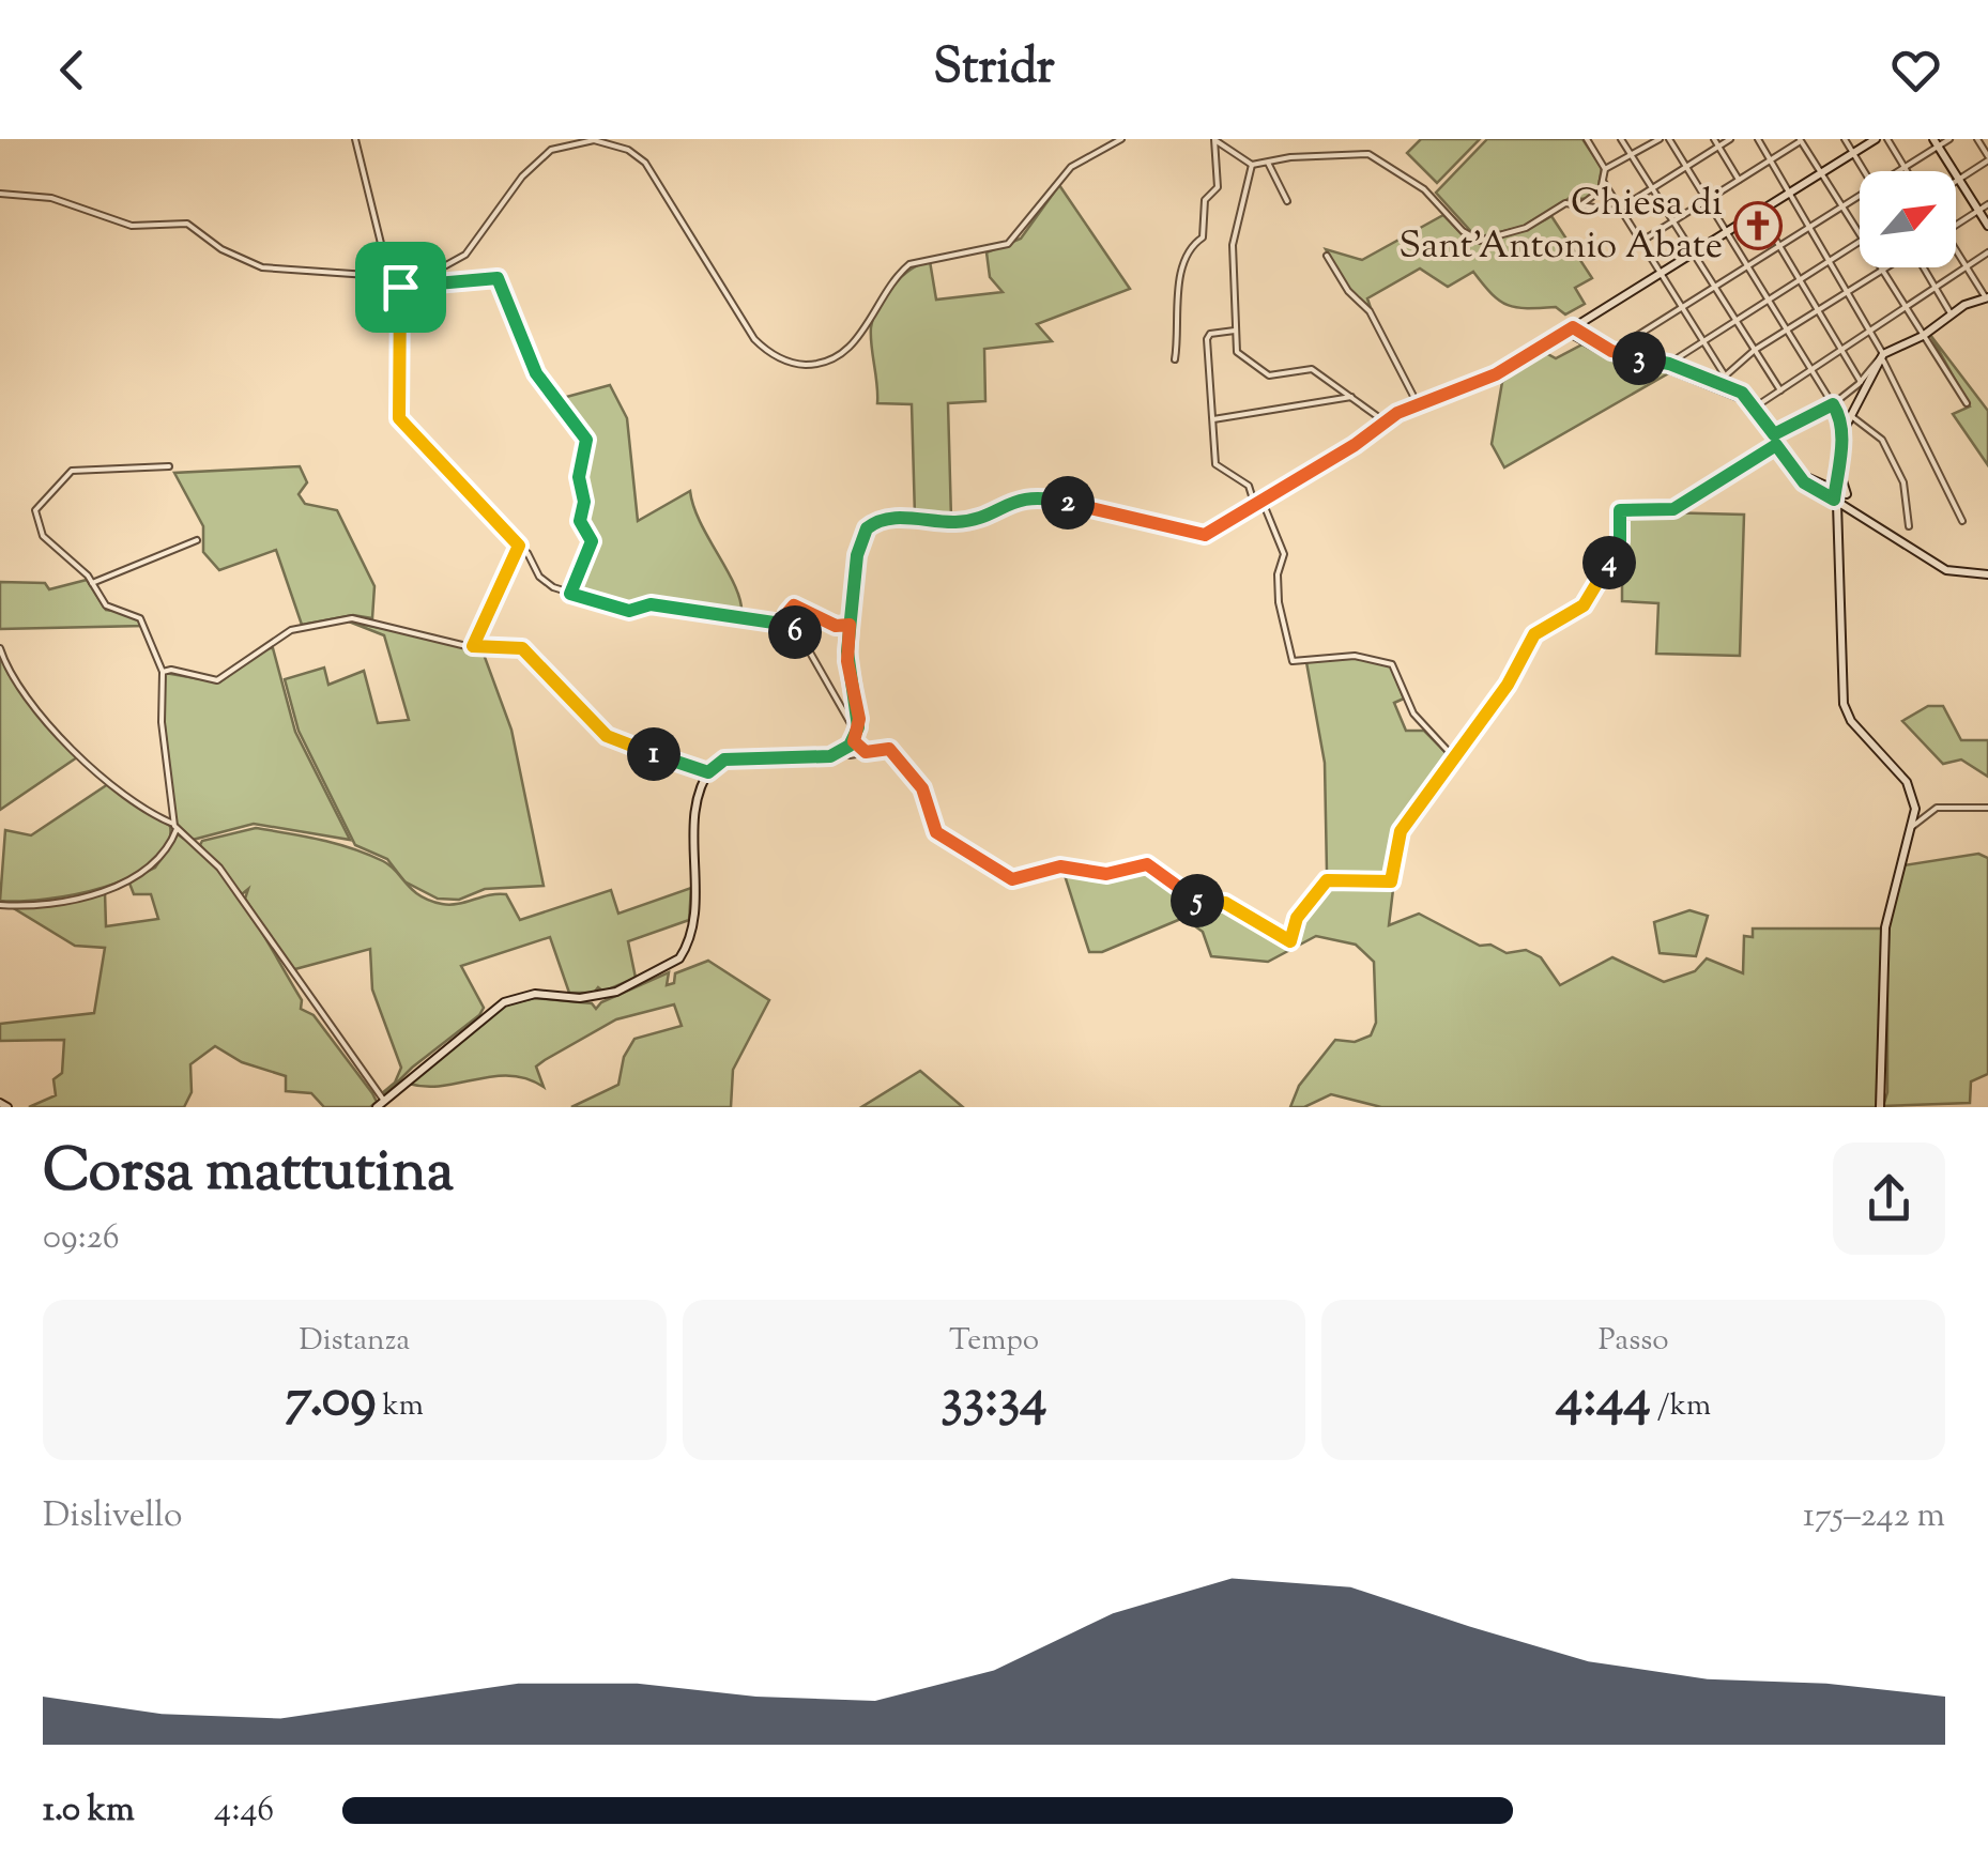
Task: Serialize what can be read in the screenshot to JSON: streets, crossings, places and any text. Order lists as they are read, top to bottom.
{
  "places": {
    "church": ["Chiesa di Sant'Antonio Abate"]
  },
  "north": "top right",
  "page": {
    "header": "Stridr",
    "pins": [
      "3",
      "2",
      "4",
      "6",
      "1",
      "5"
    ],
    "heading": ["Corsa mattutina", "09:26"],
    "stats": [
      ["Distanza", "7.09 km"],
      ["Tempo", "33:34"],
      ["Passo", "4:44 /km"]
    ],
    "chart": ["Dislivello", "175–242 m"],
    "list": [
      {
        "name": "1.0 km",
        "note": "4:46"
      }
    ]
  }
}
